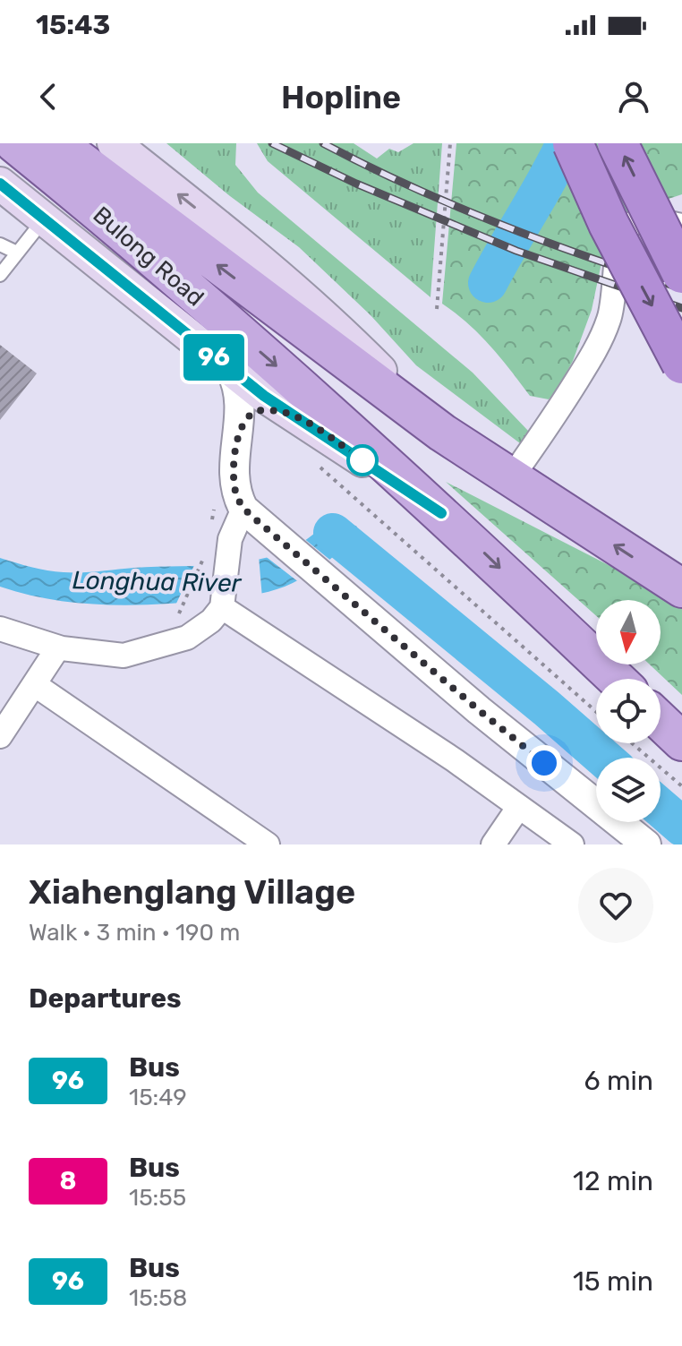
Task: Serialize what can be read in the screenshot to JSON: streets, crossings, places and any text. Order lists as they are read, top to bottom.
{
  "streets": {
    "main road": ["Bulong Road"]
  },
  "water": ["Longhua River"],
  "lines": ["bus line 96"],
  "north": "bottom",
  "page": {
    "status": "15:43",
    "header": "Hopline",
    "on_map": "96",
    "heading": [
      ["Xiahenglang Village", "Walk · 3 min · 190 m"],
      "Departures"
    ],
    "list": [
      {
        "mark": "96",
        "name": "Bus",
        "note": "15:49",
        "value": "6 min"
      },
      {
        "mark": "8",
        "name": "Bus",
        "note": "15:55",
        "value": "12 min"
      },
      {
        "mark": "96",
        "name": "Bus",
        "note": "15:58",
        "value": "15 min"
      }
    ]
  }
}
